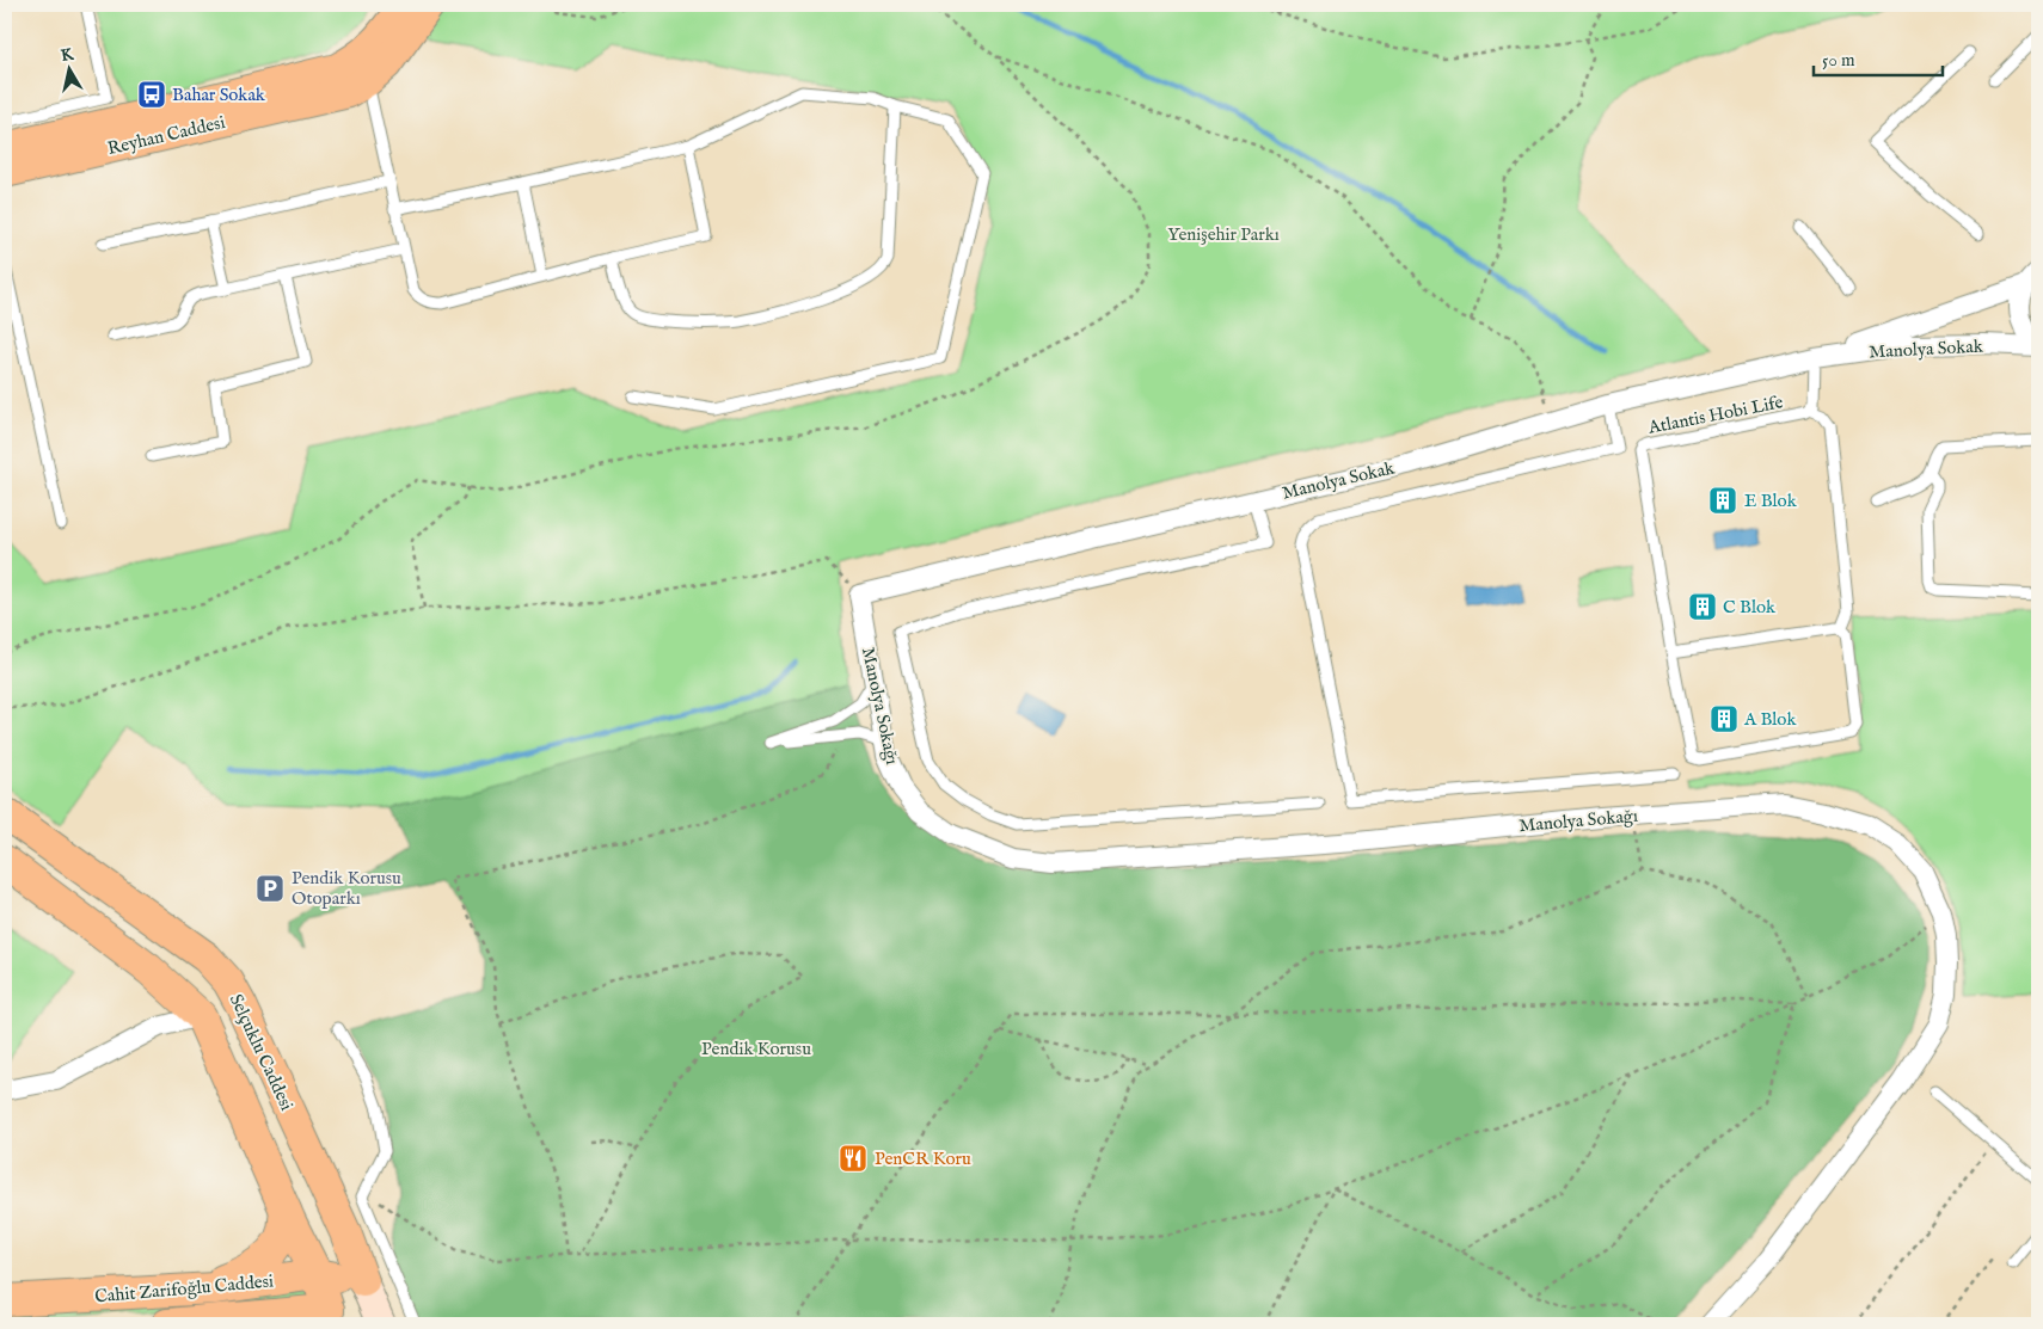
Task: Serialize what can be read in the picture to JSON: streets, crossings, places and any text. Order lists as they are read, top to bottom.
{
  "streets": {
    "main road": ["Reyhan Caddesi", "Selçuklu Caddesi", "Cahit Zarifoğlu Caddesi"],
    "street": ["Manolya Sokak", "Manolya Sokağı"],
    "lane": ["Atlantis Hobi Life"]
  },
  "crossings": [
    ["Manolya Sokak", "Atlantis Hobi Life"],
    ["Manolya Sokak", "Manolya Sokağı"],
    ["Selçuklu Caddesi", "Cahit Zarifoğlu Caddesi"]
  ],
  "parks": ["Yenişehir Parkı", "Pendik Korusu"],
  "places": {
    "bus stop": ["Bahar Sokak"],
    "building": ["E Blok", "C Blok", "A Blok"],
    "parking": ["Pendik Korusu Otoparkı"],
    "restaurant": ["PenCR Koru"]
  },
  "scale_bar": "50 m",
  "north": "top"
}
